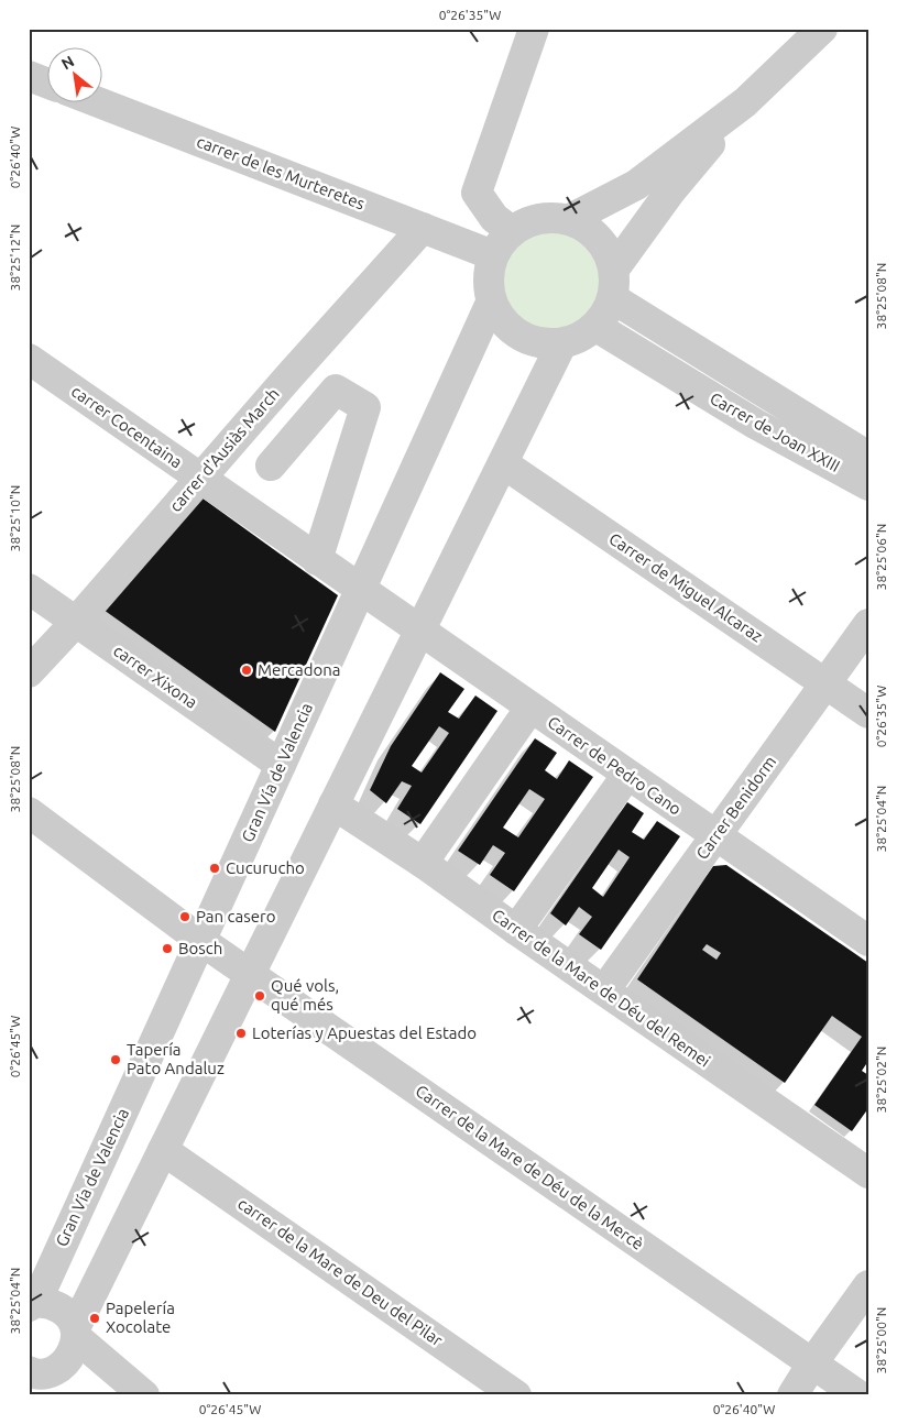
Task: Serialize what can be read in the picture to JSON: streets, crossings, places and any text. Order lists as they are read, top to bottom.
{
  "streets": {
    "street": [
      "carrer de les Murteretes",
      "carrer Cocentaina",
      "Carrer de Joan XXIII",
      "carrer d'Ausiàs March",
      "Carrer de Miguel Alcaraz",
      "carrer Xixona",
      "Carrer de Pedro Cano",
      "Gran Vía de Valencia",
      "Carrer Benidorm",
      "Carrer de la Mare de Déu del Remei",
      "Carrer de la Mare de Déu de la Mercè",
      "carrer de la Mare de Deu del Pilar"
    ]
  },
  "crossings": [
    ["carrer de les Murteretes", "Carrer de Joan XXIII"],
    ["carrer de les Murteretes", "carrer d'Ausiàs March"],
    ["carrer de les Murteretes", "Gran Vía de Valencia"],
    ["carrer Cocentaina", "carrer d'Ausiàs March"],
    ["carrer Cocentaina", "Carrer de Pedro Cano"],
    ["carrer Cocentaina", "Gran Vía de Valencia"],
    ["Carrer de Joan XXIII", "Gran Vía de Valencia"],
    ["carrer d'Ausiàs March", "carrer Xixona"],
    ["Carrer de Miguel Alcaraz", "Carrer Benidorm"],
    ["carrer Xixona", "Gran Vía de Valencia"],
    ["Carrer de Pedro Cano", "Gran Vía de Valencia"],
    ["Carrer de Pedro Cano", "Carrer Benidorm"],
    ["Gran Vía de Valencia", "Carrer de la Mare de Déu de la Mercè"],
    ["Carrer Benidorm", "Carrer de la Mare de Déu del Remei"]
  ],
  "places": [
    "Mercadona",
    "Cucurucho",
    "Pan casero",
    "Bosch",
    "Qué vols, qué més",
    "Loterías y Apuestas del Estado",
    "Tapería Pato Andaluz",
    "Papelería Xocolate"
  ],
  "north": "top left",
  "coordinates": [
    "0°26'35\"W",
    "0°26'40\"W",
    "38°25'12\"N",
    "38°25'08\"N",
    "38°25'10\"N",
    "38°25'06\"N",
    "38°25'04\"N",
    "0°26'45\"W",
    "38°25'02\"N",
    "38°25'00\"N"
  ]
}
